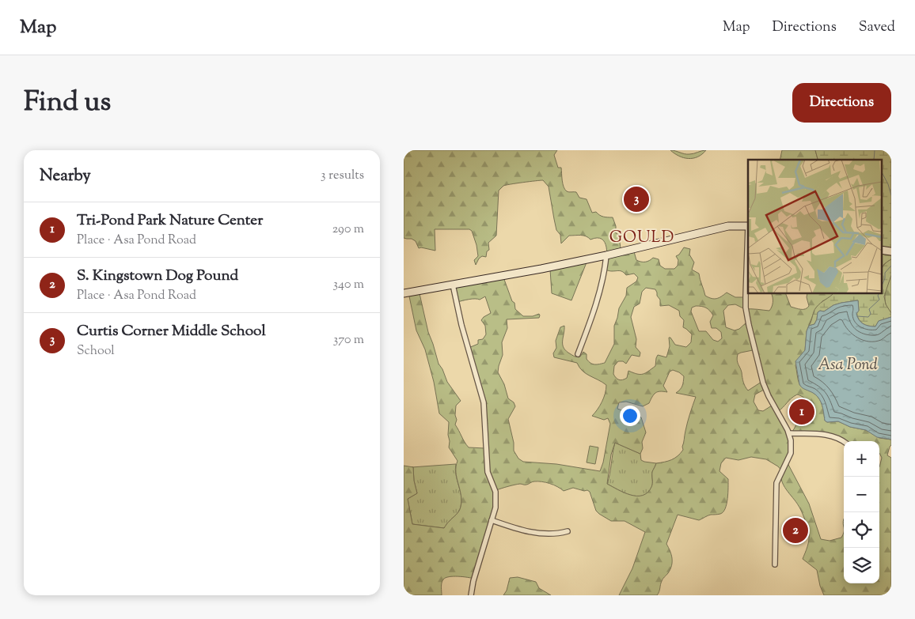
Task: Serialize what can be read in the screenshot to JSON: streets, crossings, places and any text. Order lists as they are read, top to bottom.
{
  "districts": ["GOULD"],
  "water": ["Asa Pond"],
  "page": {
    "header": "Map",
    "nav": ["Map", "Directions", "Saved"],
    "title": "Find us",
    "buttons": "Directions",
    "heading": ["Nearby", "3 results"],
    "pins": ["3", "1", "2"],
    "list": [
      {
        "mark": "1",
        "name": "Tri-Pond Park Nature Center",
        "note": "Place · Asa Pond Road",
        "value": "290 m"
      },
      {
        "mark": "2",
        "name": "S. Kingstown Dog Pound",
        "note": "Place · Asa Pond Road",
        "value": "340 m"
      },
      {
        "mark": "3",
        "name": "Curtis Corner Middle School",
        "note": "School",
        "value": "370 m"
      }
    ],
    "map_buttons": ["+", "−"]
  }
}
